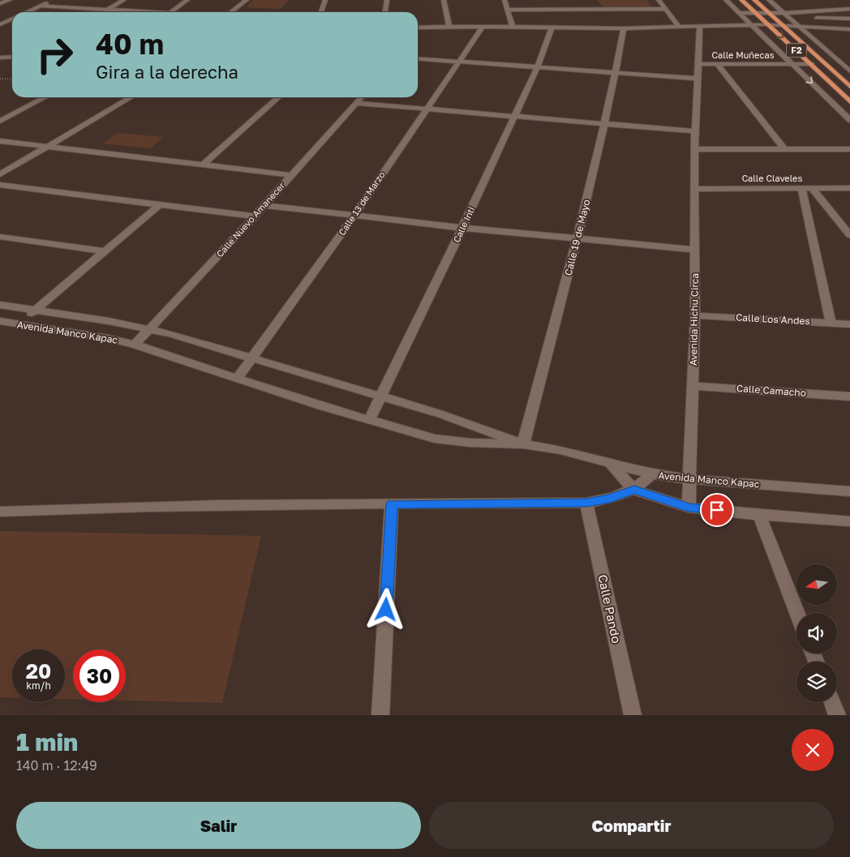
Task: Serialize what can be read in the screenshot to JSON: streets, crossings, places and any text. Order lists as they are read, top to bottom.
{
  "streets": {
    "highway": ["F2"],
    "street": [
      "Calle Muñecas",
      "Calle Claveles",
      "Calle 13 de Marzo",
      "Calle Nuevo Amanecer",
      "Calle Inti",
      "Calle 19 de Mayo",
      "Avenida Hichu Circa",
      "Calle Los Andes",
      "Avenida Manco Kapac",
      "Calle Camacho",
      "Calle Pando"
    ]
  },
  "crossings": [
    ["F2", "Calle Muñecas"],
    ["Calle Muñecas", "Avenida Hichu Circa"],
    ["Calle Claveles", "Avenida Hichu Circa"],
    ["Calle Nuevo Amanecer", "Avenida Manco Kapac"],
    ["Calle 19 de Mayo", "Avenida Manco Kapac"],
    ["Avenida Hichu Circa", "Calle Los Andes"],
    ["Avenida Hichu Circa", "Avenida Manco Kapac"],
    ["Avenida Hichu Circa", "Calle Camacho"]
  ],
  "north": "left",
  "page": {
    "turn": ["40 m", "Gira a la derecha"],
    "speed": "20 km/h",
    "limit": "30",
    "heading": ["1 min", "140 m · 12:49"],
    "buttons": ["Salir", "Compartir"]
  }
}
